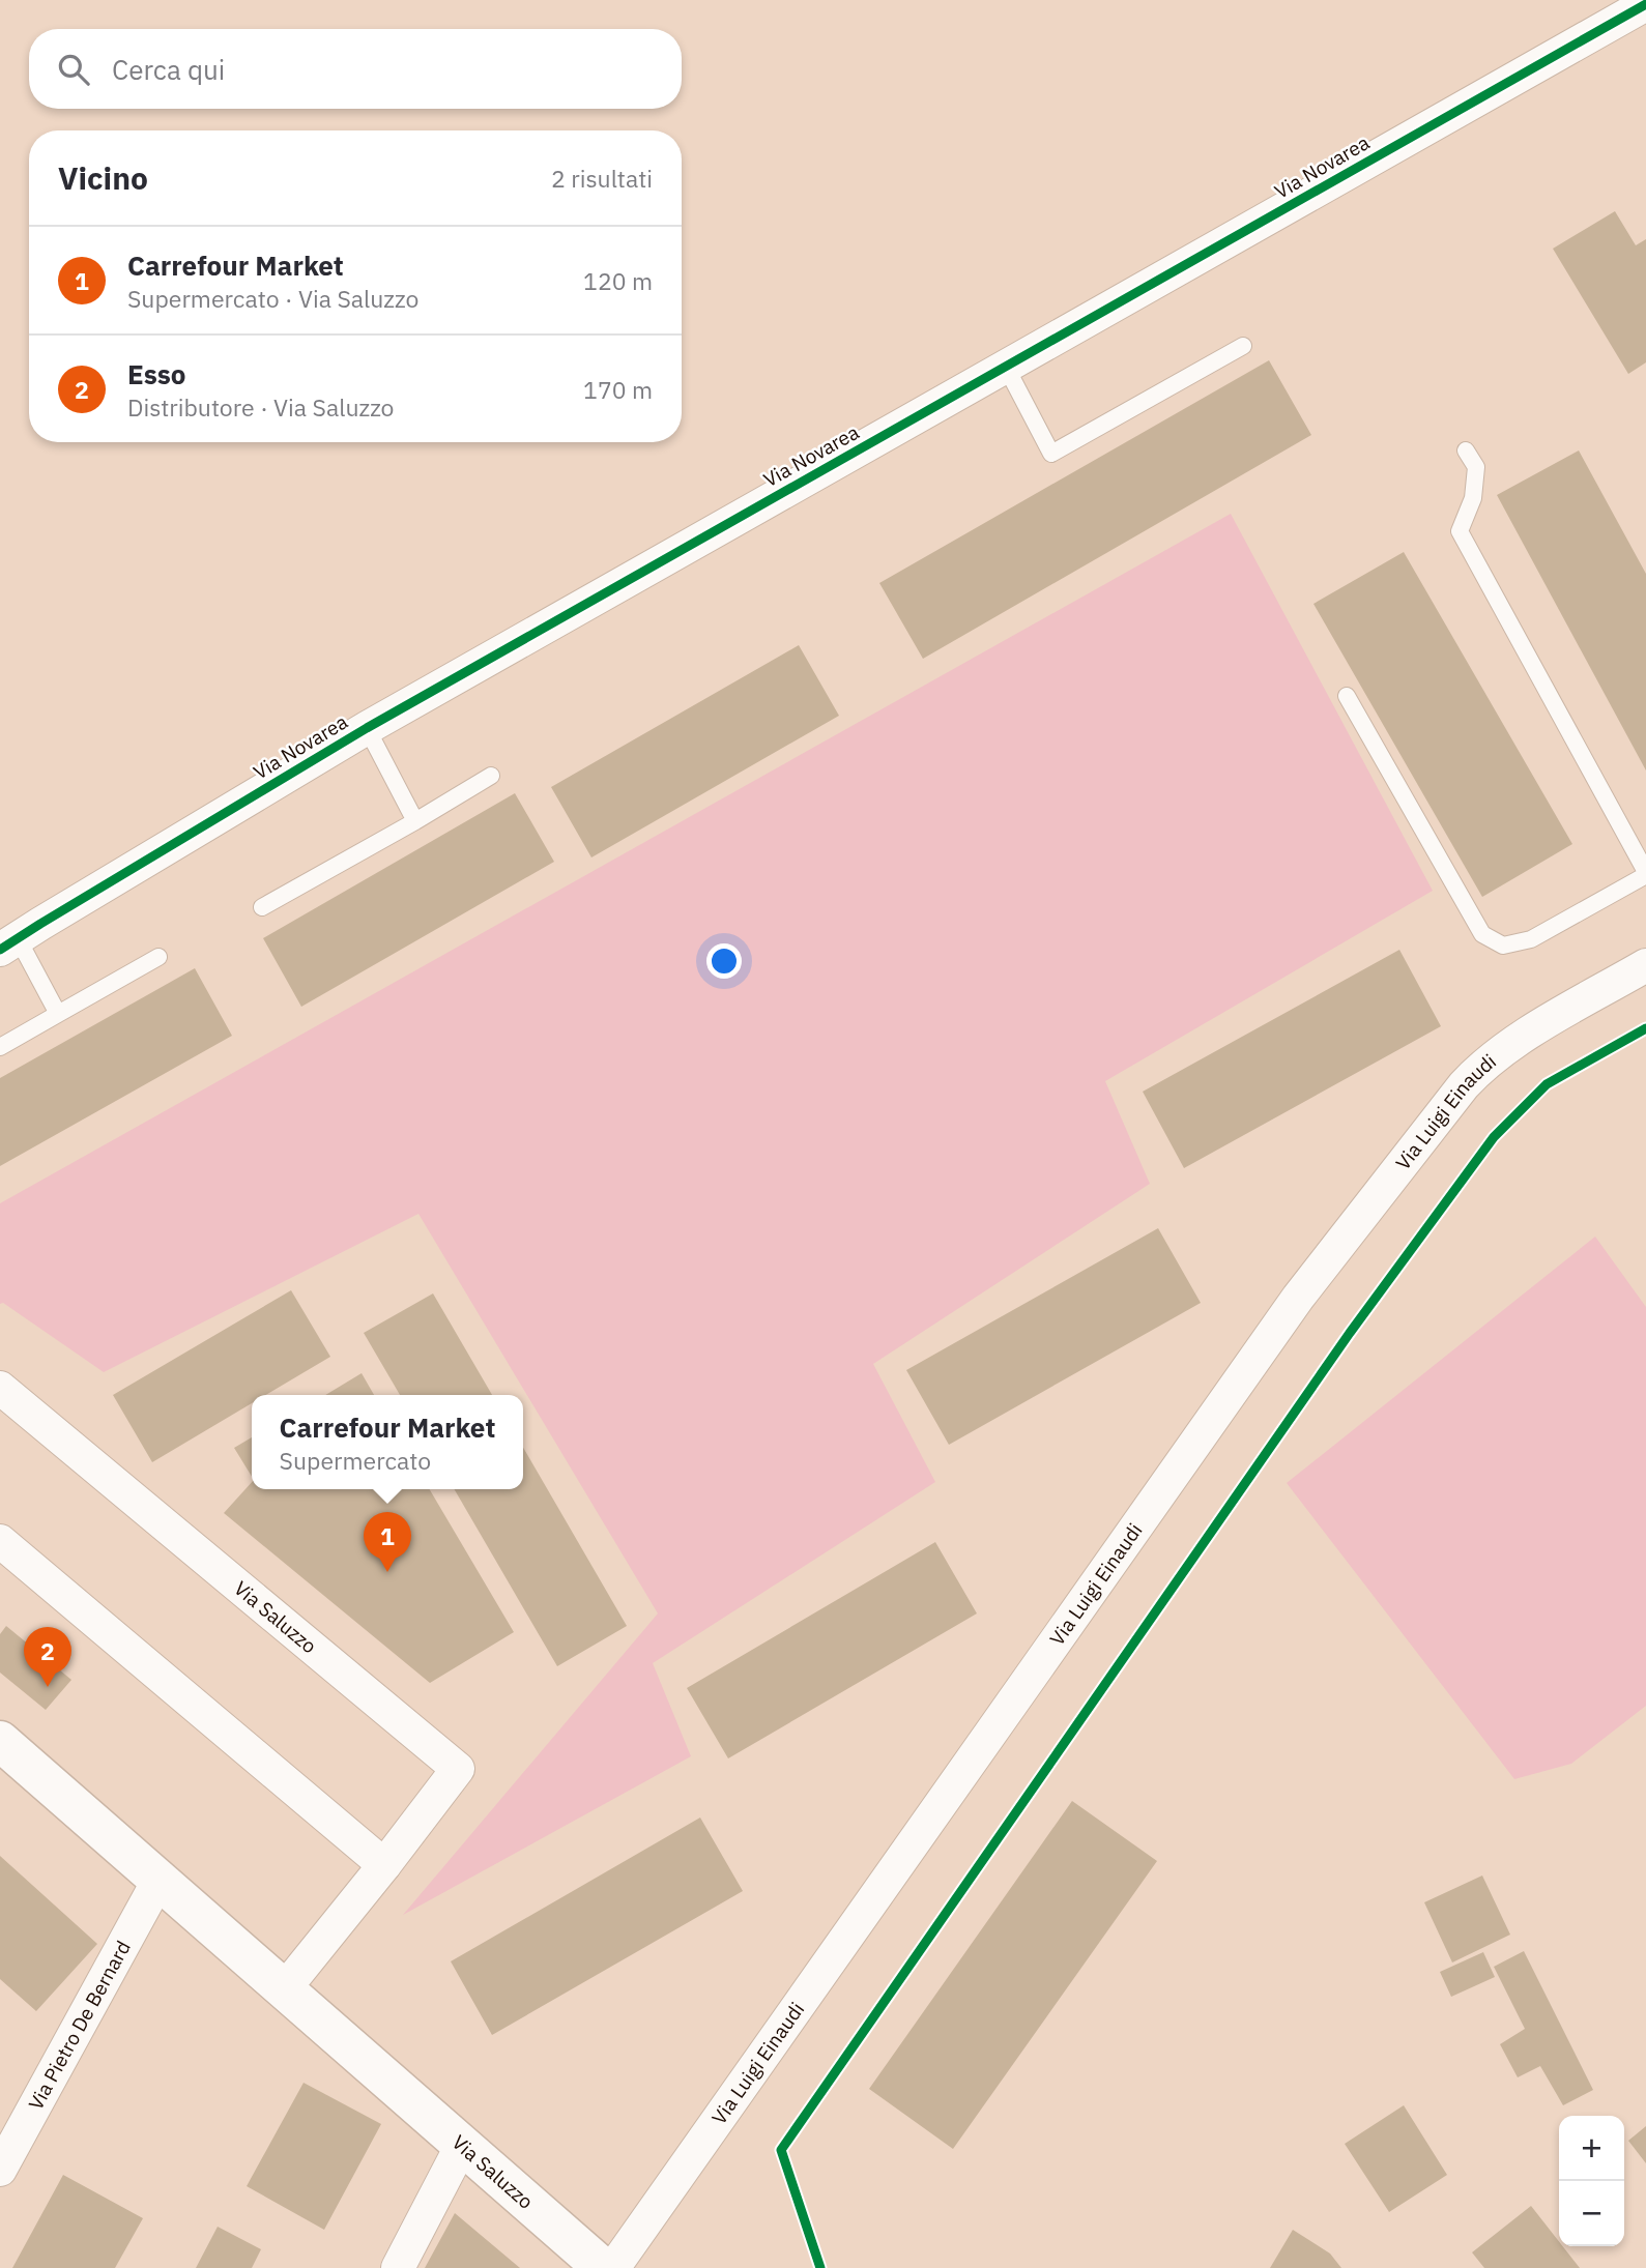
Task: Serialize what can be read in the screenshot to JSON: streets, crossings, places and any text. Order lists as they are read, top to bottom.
{
  "streets": {
    "main road": ["Via Saluzzo"],
    "street": ["Via Novarea", "Via Luigi Einaudi", "Via Pietro De Bernard"]
  },
  "crossings": [
    ["Via Saluzzo", "Via Pietro De Bernard"]
  ],
  "page": {
    "search": "Cerca qui",
    "heading": ["Vicino", "2 risultati"],
    "list": [
      {
        "mark": "1",
        "name": "Carrefour Market",
        "note": "Supermercato · Via Saluzzo",
        "value": "120 m"
      },
      {
        "mark": "2",
        "name": "Esso",
        "note": "Distributore · Via Saluzzo",
        "value": "170 m"
      }
    ],
    "popup": ["Carrefour Market", "Supermercato"],
    "pins": ["1", "2"],
    "map_buttons": ["+", "−"]
  }
}
